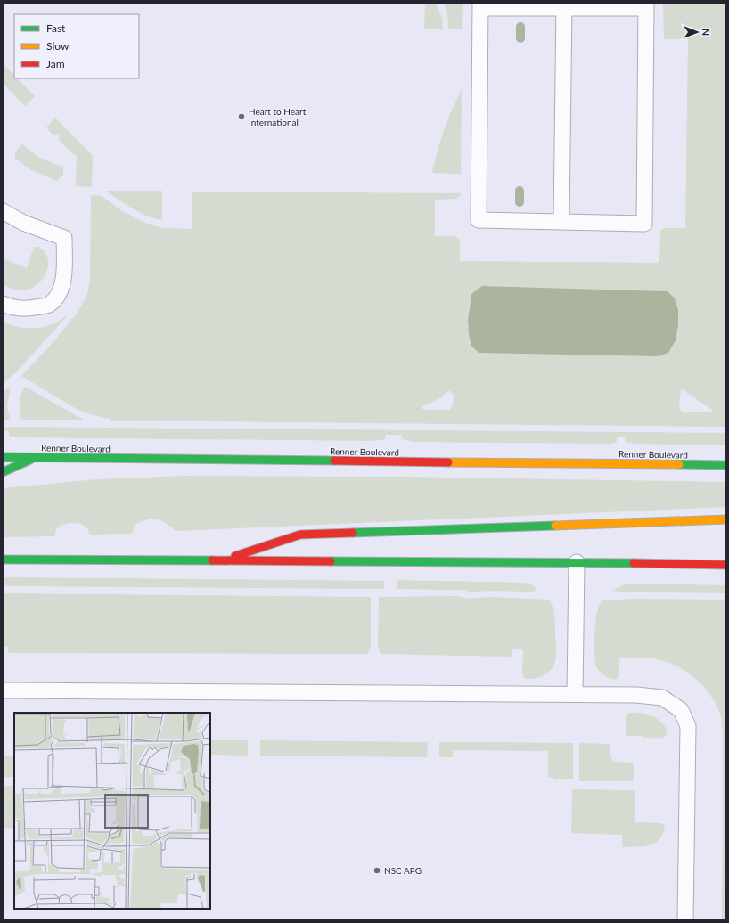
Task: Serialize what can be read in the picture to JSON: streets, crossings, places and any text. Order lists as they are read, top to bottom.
{
  "streets": {
    "main road": ["Renner Boulevard"]
  },
  "places": ["Heart to Heart International", "NSC APG"],
  "legend": ["Fast", "Slow", "Jam"],
  "north": "right"
}
